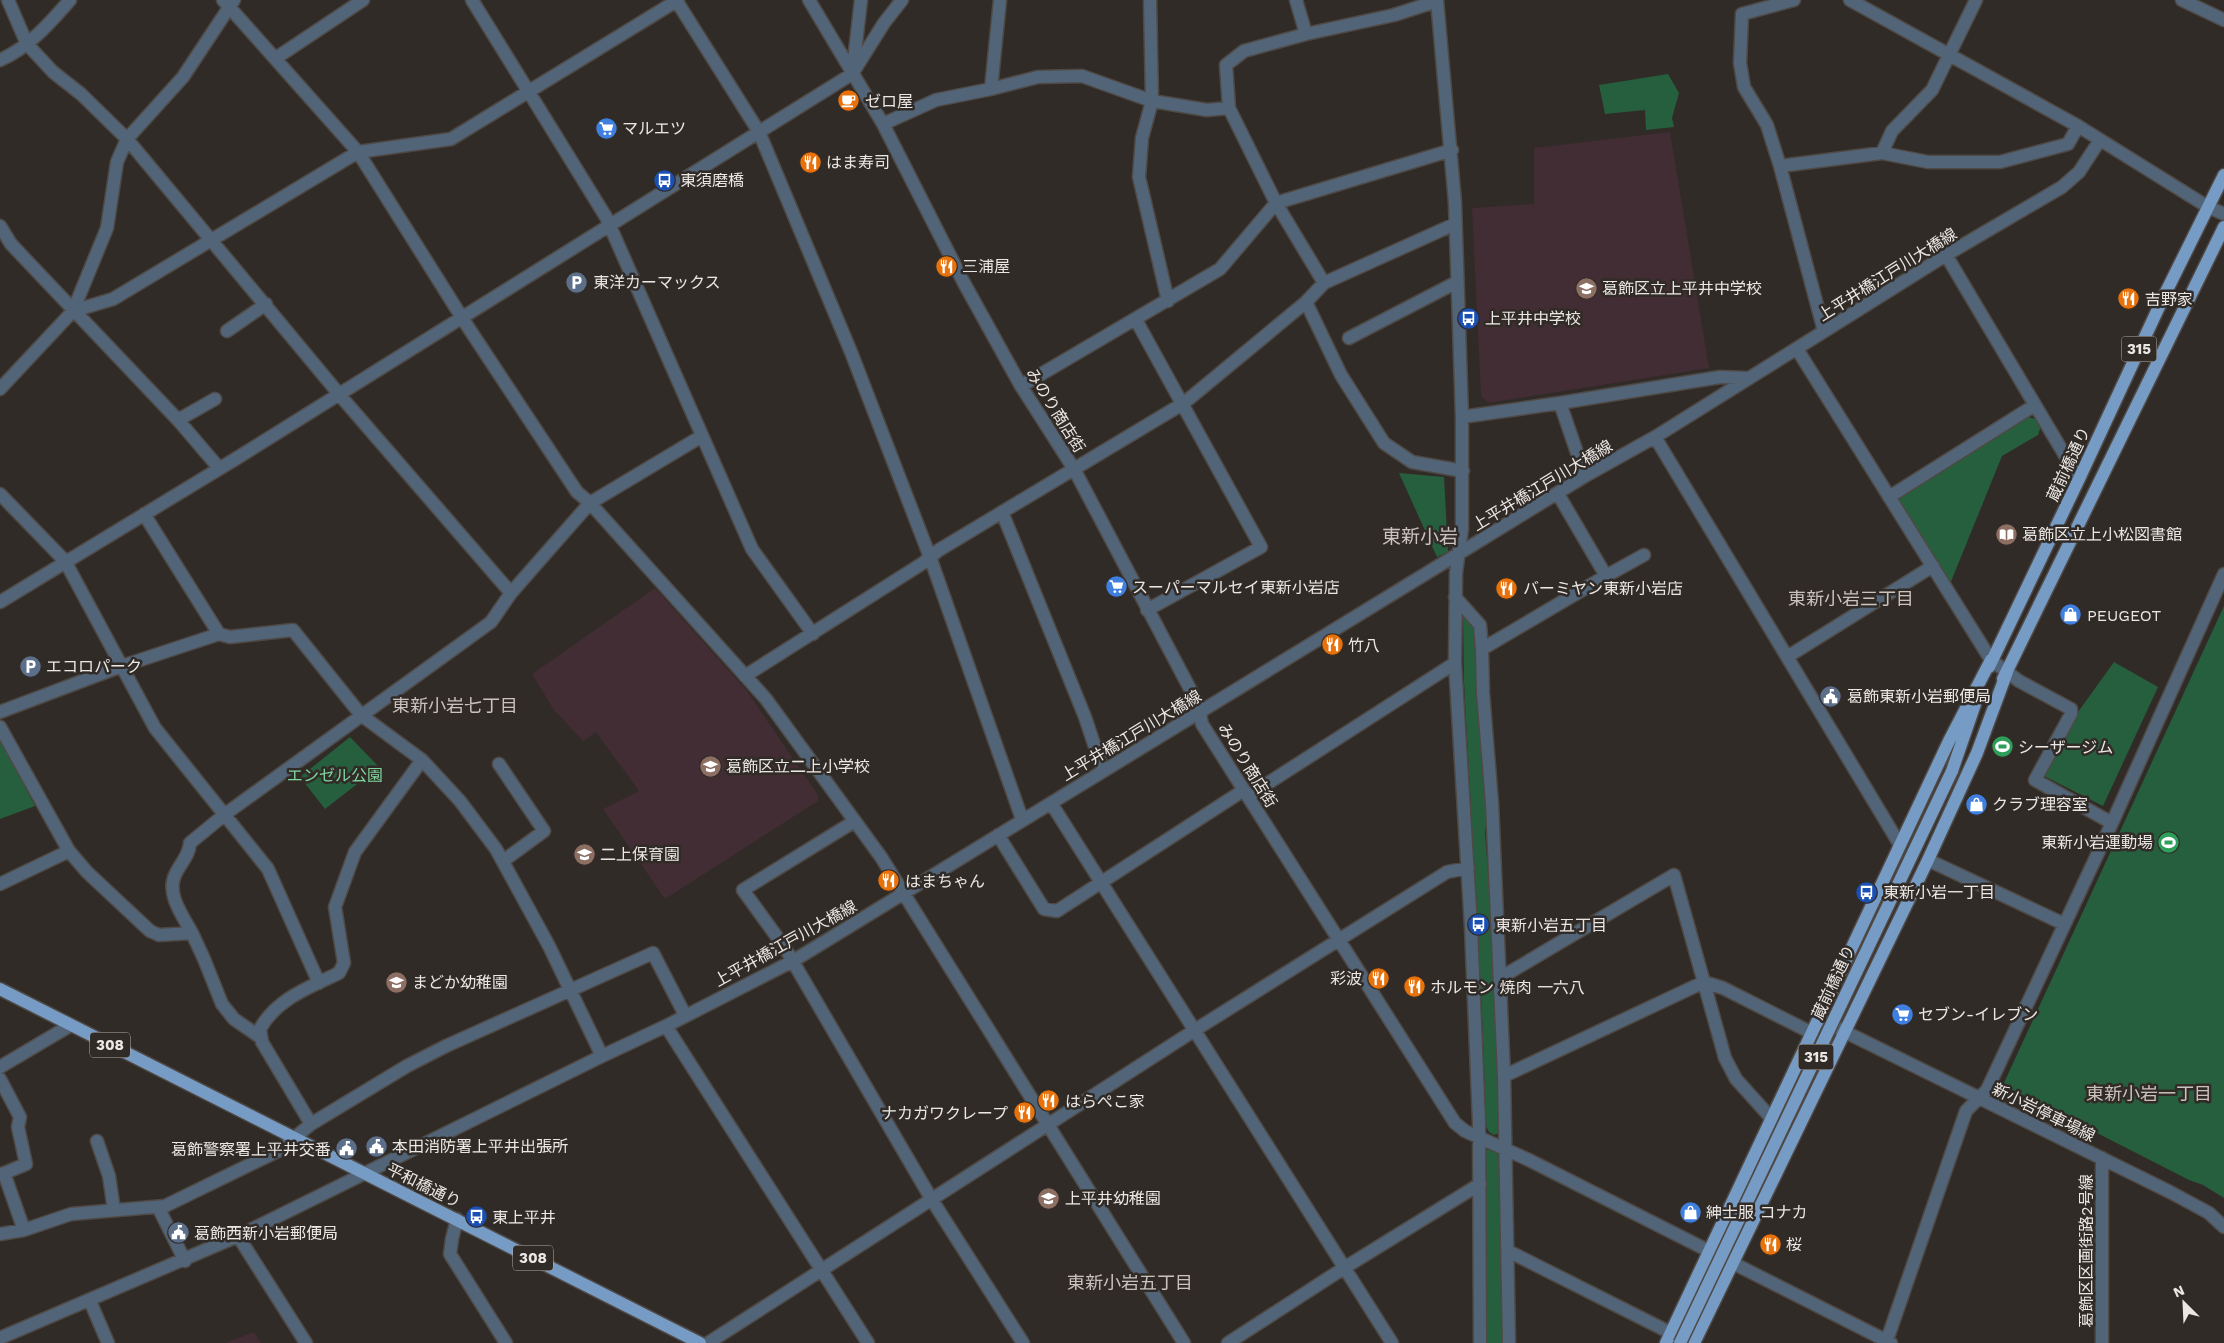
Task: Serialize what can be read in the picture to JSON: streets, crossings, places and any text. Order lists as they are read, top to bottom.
{
  "streets": {
    "main road": [
      "315",
      "蔵前橋通り",
      "308",
      "平和橋通り"
    ],
    "street": [
      "上平井橋江戸川大橋線",
      "みのり商店街",
      "新小岩停車場線",
      "葛飾区区画街路2号線"
    ]
  },
  "crossings": [
    ["上平井橋江戸川大橋線", "みのり商店街"],
    ["上平井橋江戸川大橋線", "平和橋通り"],
    ["新小岩停車場線", "葛飾区区画街路2号線"]
  ],
  "districts": [
    "東新小岩",
    "東新小岩三丁目",
    "東新小岩七丁目",
    "東新小岩一丁目",
    "東新小岩五丁目"
  ],
  "parks": ["エンゼル公園"],
  "places": {
    "cafe": ["ゼロ屋"],
    "supermarket": ["マルエツ", "スーパーマルセイ東新小岩店", "セブン-イレブン"],
    "restaurant": [
      "はま寿司",
      "三浦屋",
      "吉野家",
      "バーミヤン東新小岩店",
      "竹八",
      "はまちゃん",
      "彩波",
      "ホルモン 焼肉 一六八",
      "はらぺこ家",
      "ナカガワクレープ",
      "桜"
    ],
    "bus stop": [
      "東須磨橋",
      "上平井中学校",
      "東新小岩一丁目",
      "東新小岩五丁目",
      "東上平井"
    ],
    "parking": ["東洋カーマックス", "エコロパーク"],
    "school or university": [
      "葛飾区立上平井中学校",
      "葛飾区立二上小学校",
      "二上保育園",
      "まどか幼稚園",
      "上平井幼稚園"
    ],
    "library": ["葛飾区立上小松図書館"],
    "shop": ["PEUGEOT", "クラブ理容室", "紳士服 コナカ"],
    "public building": [
      "葛飾東新小岩郵便局",
      "本田消防署上平井出張所",
      "葛飾警察署上平井交番",
      "葛飾西新小岩郵便局"
    ],
    "sports": ["シーザージム", "東新小岩運動場"]
  },
  "north": "top left"
}
